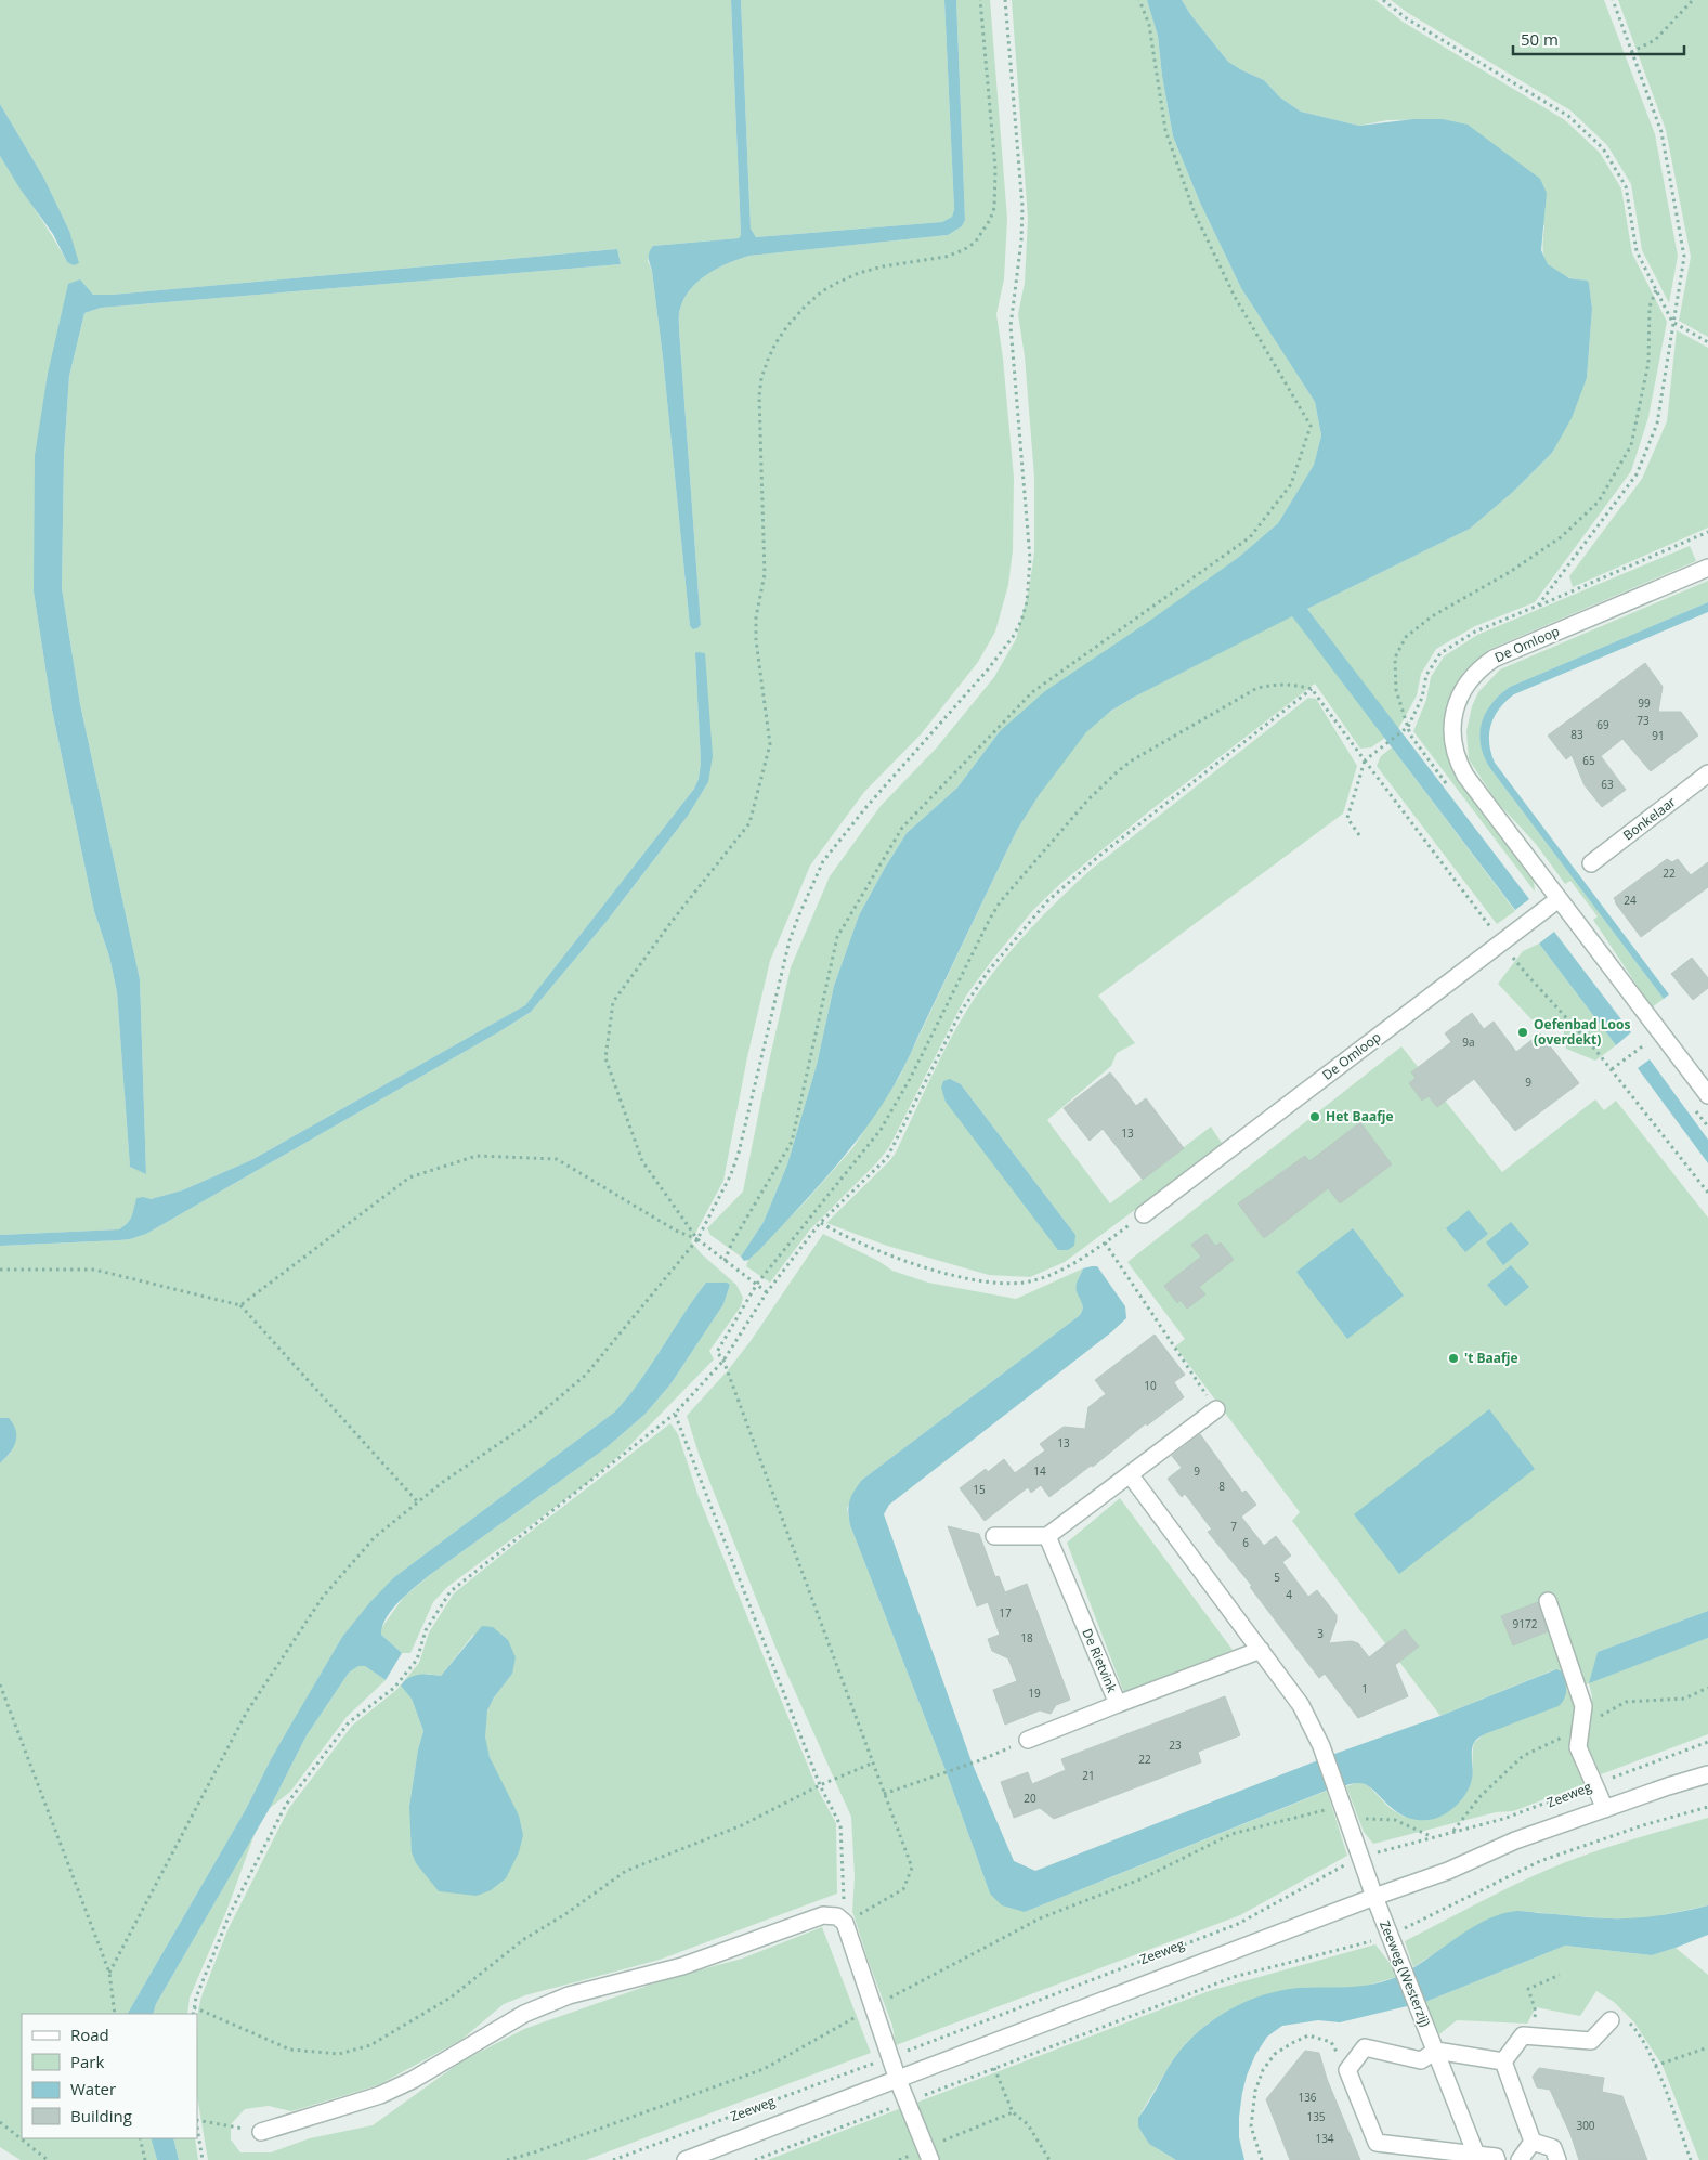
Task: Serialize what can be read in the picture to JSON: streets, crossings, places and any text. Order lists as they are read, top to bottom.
{
  "streets": {
    "street": [
      "De Omloop",
      "Bonkelaar",
      "De Rietvink",
      "Zeeweg",
      "Zeeweg (Westerzij)"
    ]
  },
  "crossings": [
    ["Zeeweg", "Zeeweg (Westerzij)"]
  ],
  "places": ["Oefenbad Loos (overdekt)", "Het Baafje", "'t Baafje"],
  "house_numbers": [
    "99",
    "73",
    "69",
    "83",
    "91",
    "65",
    "63",
    "22",
    "24",
    "9a",
    "9",
    "13",
    "10",
    "13",
    "14",
    "9",
    "8",
    "15",
    "7",
    "6",
    "5",
    "4",
    "17",
    "9172",
    "3",
    "18",
    "1",
    "19",
    "23",
    "22",
    "21",
    "20",
    "136",
    "135",
    "300",
    "134"
  ],
  "legend": [
    "Road",
    "Park",
    "Water",
    "Building"
  ],
  "scale_bar": "50 m"
}
